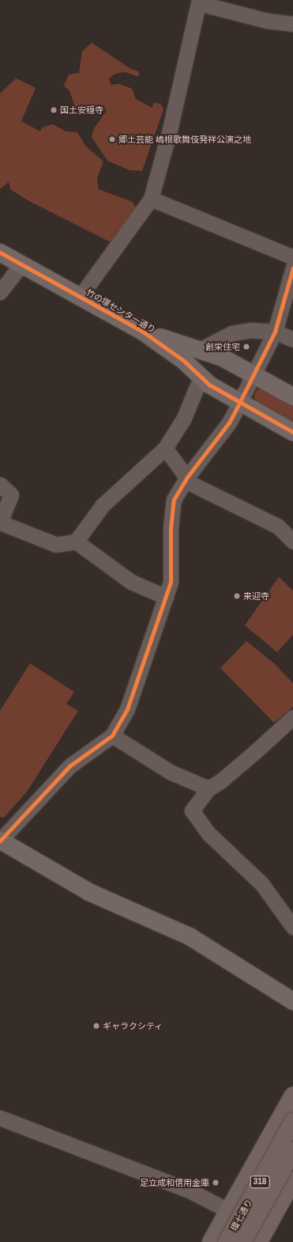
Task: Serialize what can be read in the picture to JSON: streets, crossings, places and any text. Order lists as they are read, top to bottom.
{
  "streets": {
    "main road": ["318", "環七通り"],
    "street": ["竹の塚センター通り"]
  },
  "places": [
    "国土安穏寺",
    "郷土芸能 嶋根歌舞伎発祥公演之地",
    "創栄住宅",
    "来迎寺",
    "ギャラクシティ",
    "足立成和信用金庫"
  ]
}
